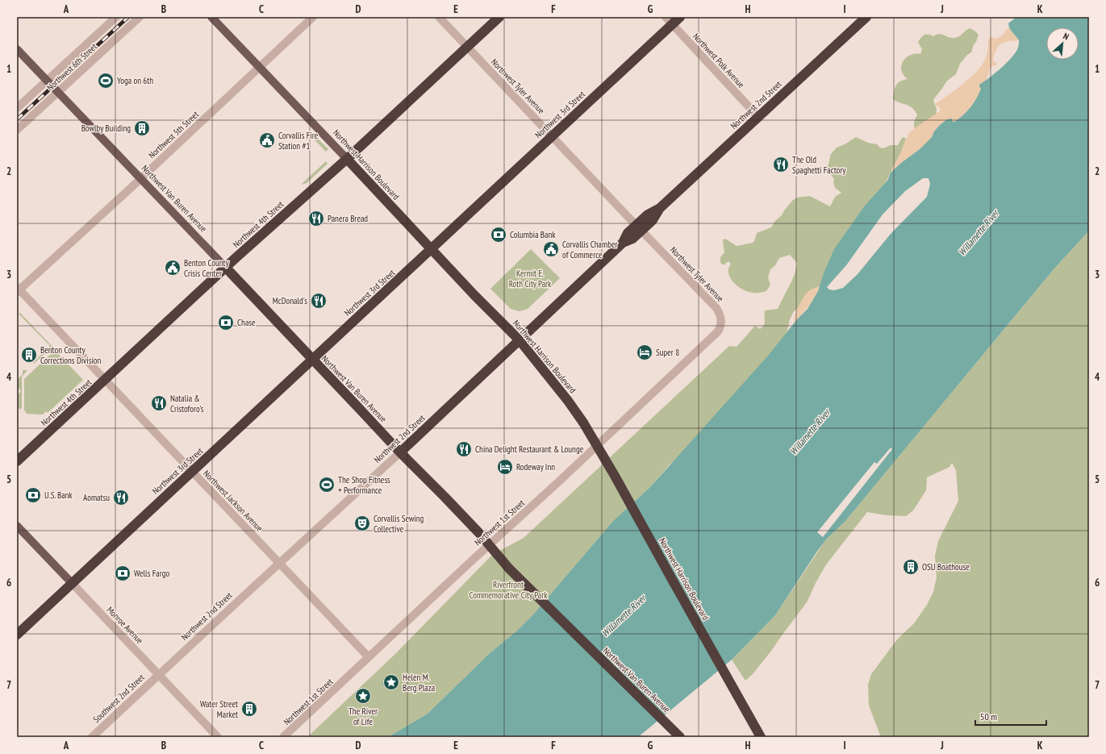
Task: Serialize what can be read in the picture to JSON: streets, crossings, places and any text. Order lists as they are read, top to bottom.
{
  "streets": {
    "highway": [
      "Northwest 2nd Street",
      "Northwest 3rd Street",
      "Northwest Harrison Boulevard",
      "Northwest Van Buren Avenue",
      "Northwest 4th Street"
    ],
    "main road": ["Monroe Avenue"],
    "street": [
      "Northwest Polk Avenue",
      "Northwest 6th Street",
      "Northwest Tyler Avenue",
      "Northwest 5th Street",
      "Northwest Jackson Avenue",
      "Northwest 1st Street",
      "Southwest 2nd Street"
    ]
  },
  "crossings": [
    ["Northwest Polk Avenue", "Northwest 2nd Street"],
    ["Northwest Polk Avenue", "Northwest 3rd Street"],
    ["Northwest 6th Street", "Northwest Van Buren Avenue"],
    ["Northwest Tyler Avenue", "Northwest 2nd Street"],
    ["Northwest Tyler Avenue", "Northwest 3rd Street"],
    ["Northwest Tyler Avenue", "Northwest 4th Street"],
    ["Northwest Tyler Avenue", "Northwest 1st Street"],
    ["Northwest 2nd Street", "Northwest Harrison Boulevard"],
    ["Northwest 2nd Street", "Northwest Van Buren Avenue"],
    ["Northwest 2nd Street", "Northwest Jackson Avenue"],
    ["Northwest 2nd Street", "Monroe Avenue"],
    ["Northwest 2nd Street", "Southwest 2nd Street"],
    ["Northwest 3rd Street", "Northwest Harrison Boulevard"],
    ["Northwest 3rd Street", "Northwest Van Buren Avenue"],
    ["Northwest 3rd Street", "Northwest Jackson Avenue"],
    ["Northwest 3rd Street", "Monroe Avenue"],
    ["Northwest 5th Street", "Northwest Harrison Boulevard"],
    ["Northwest 5th Street", "Northwest Van Buren Avenue"],
    ["Northwest 5th Street", "Northwest Jackson Avenue"],
    ["Northwest Harrison Boulevard", "Northwest 4th Street"],
    ["Northwest Van Buren Avenue", "Northwest 4th Street"],
    ["Northwest Van Buren Avenue", "Northwest 1st Street"],
    ["Northwest 4th Street", "Northwest Jackson Avenue"],
    ["Northwest Jackson Avenue", "Northwest 1st Street"],
    ["Monroe Avenue", "Southwest 2nd Street"]
  ],
  "water": ["Willamette River"],
  "parks": ["Kermit E. Roth City Park", "Riverfront Commemorative City Park"],
  "places": {
    "sports": ["Yoga on 6th", "The Shop Fitness + Performance"],
    "building": [
      "Bowlby Building",
      "Benton County Corrections Division",
      "OSU Boathouse",
      "Water Street Market"
    ],
    "public building": ["Corvallis Fire Station #1", "Corvallis Chamber of Commerce", "Benton County Crisis Center"],
    "restaurant": [
      "The Old Spaghetti Factory",
      "Panera Bread",
      "McDonald's",
      "Natalia & Cristoforo's",
      "China Delight Restaurant & Lounge",
      "Aomatsu"
    ],
    "bank": [
      "Columbia Bank",
      "Chase",
      "U.S. Bank",
      "Wells Fargo"
    ],
    "hotel": ["Super 8", "Rodeway Inn"],
    "theatre": ["Corvallis Sewing Collective"],
    "place": ["Helen M. Berg Plaza", "The River of Life"]
  },
  "scale_bar": "50 m",
  "north": "top right",
  "grid": {
    "columns": [
      "A",
      "B",
      "C",
      "D",
      "E",
      "F",
      "G",
      "H",
      "I",
      "J",
      "K"
    ],
    "rows": [
      "1",
      "2",
      "3",
      "4",
      "5",
      "6",
      "7"
    ]
  }
}
